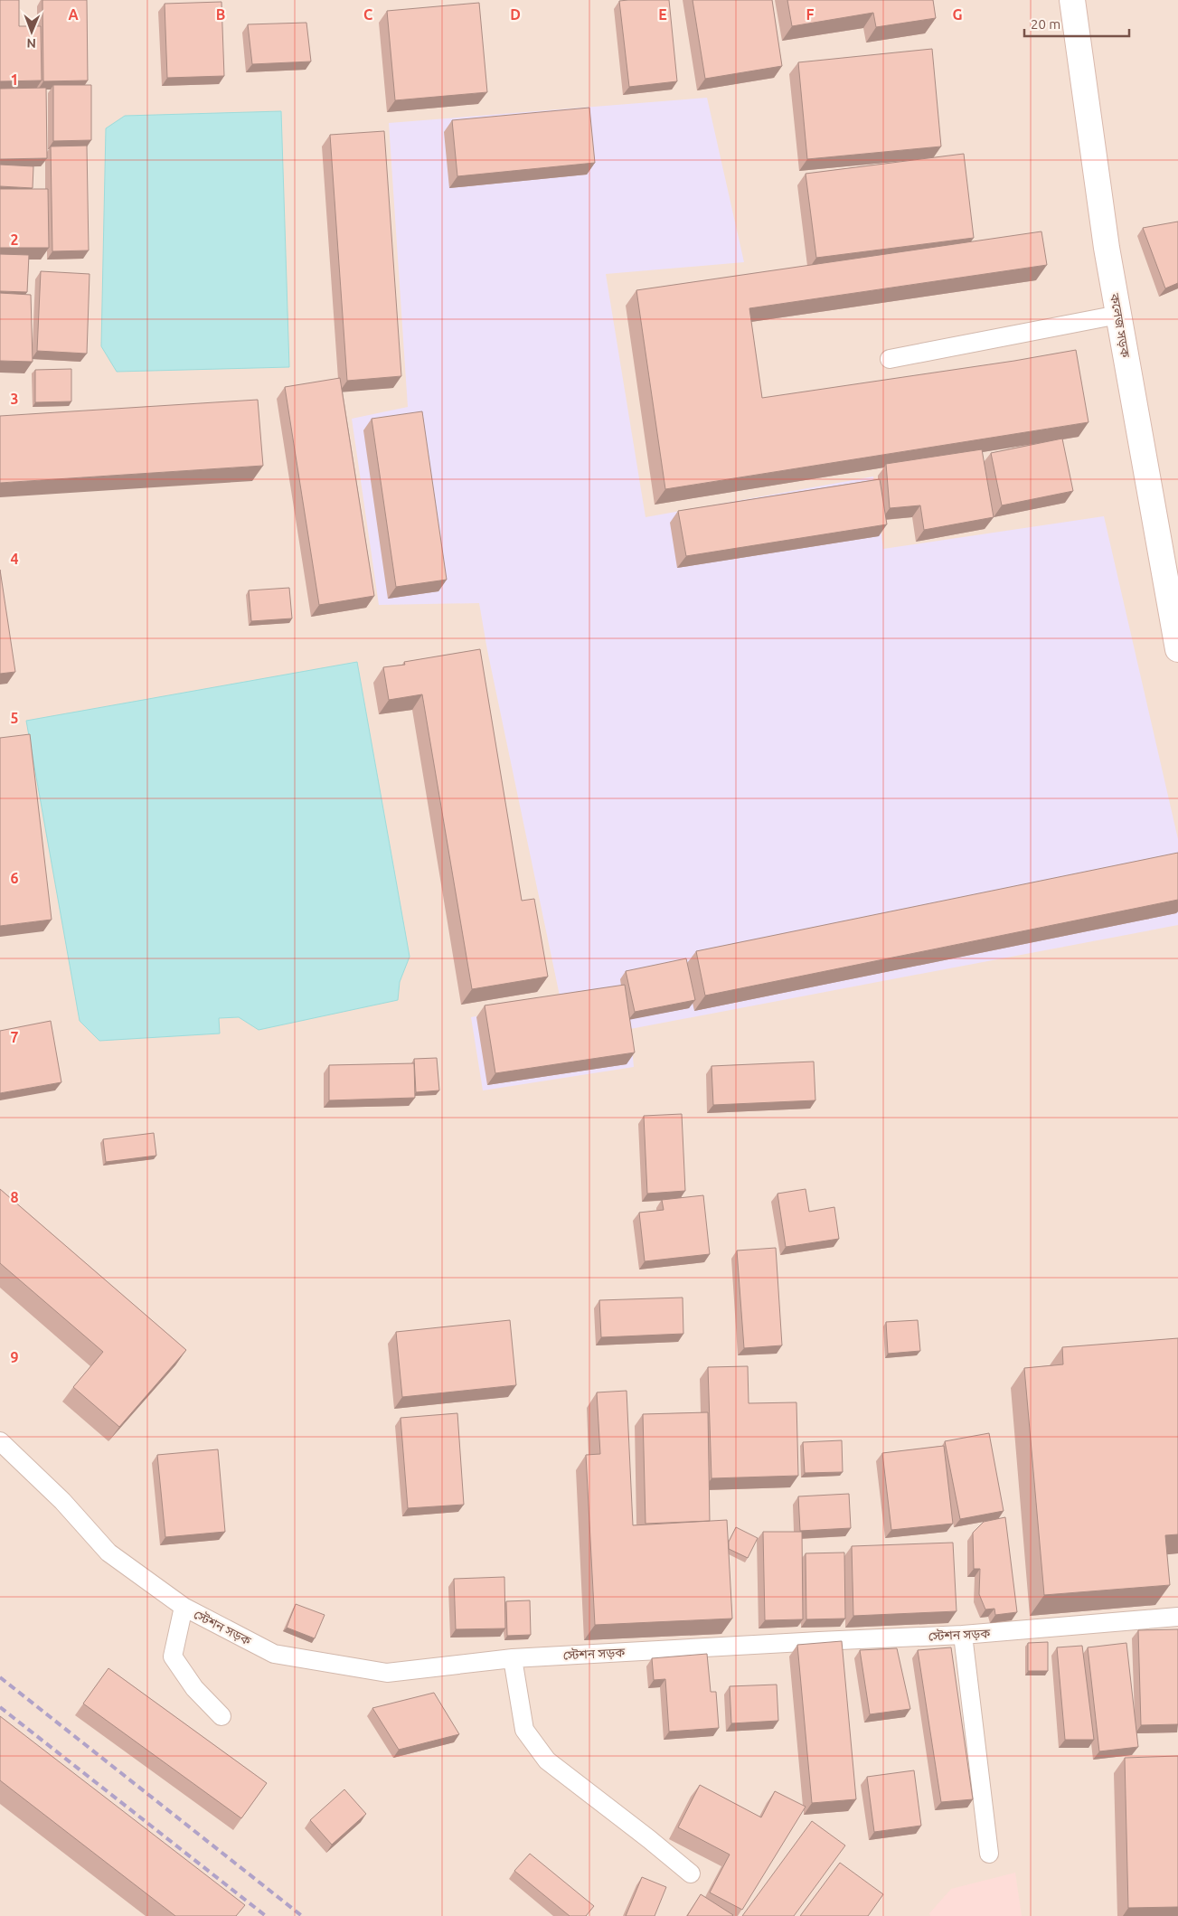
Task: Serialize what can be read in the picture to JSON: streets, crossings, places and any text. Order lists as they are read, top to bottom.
{
  "streets": {
    "main road": ["কলেজ সড়ক"],
    "lane": ["স্টেশন সড়ক"]
  },
  "scale_bar": "20 m",
  "north": "bottom",
  "grid": {
    "columns": [
      "A",
      "B",
      "C",
      "D",
      "E",
      "F",
      "G"
    ],
    "rows": [
      "1",
      "2",
      "3",
      "4",
      "5",
      "6",
      "7",
      "8",
      "9"
    ]
  }
}
